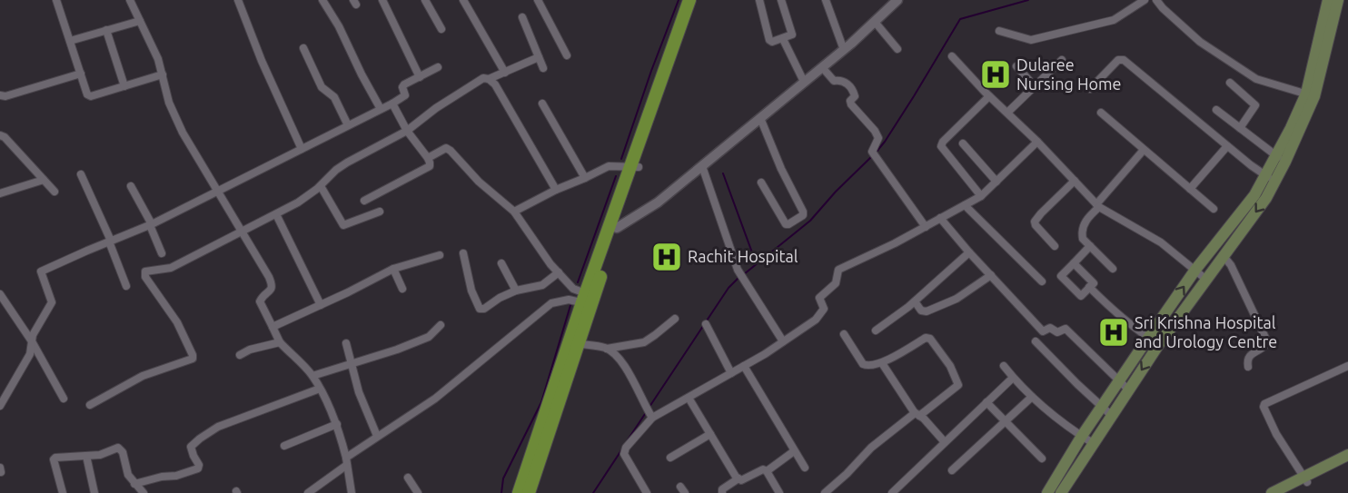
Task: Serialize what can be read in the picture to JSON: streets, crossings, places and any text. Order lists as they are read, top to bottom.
{
  "places": {
    "hospital": ["Dularee Nursing Home", "Rachit Hospital", "Sri Krishna Hospital and Urology Centre"]
  }
}
